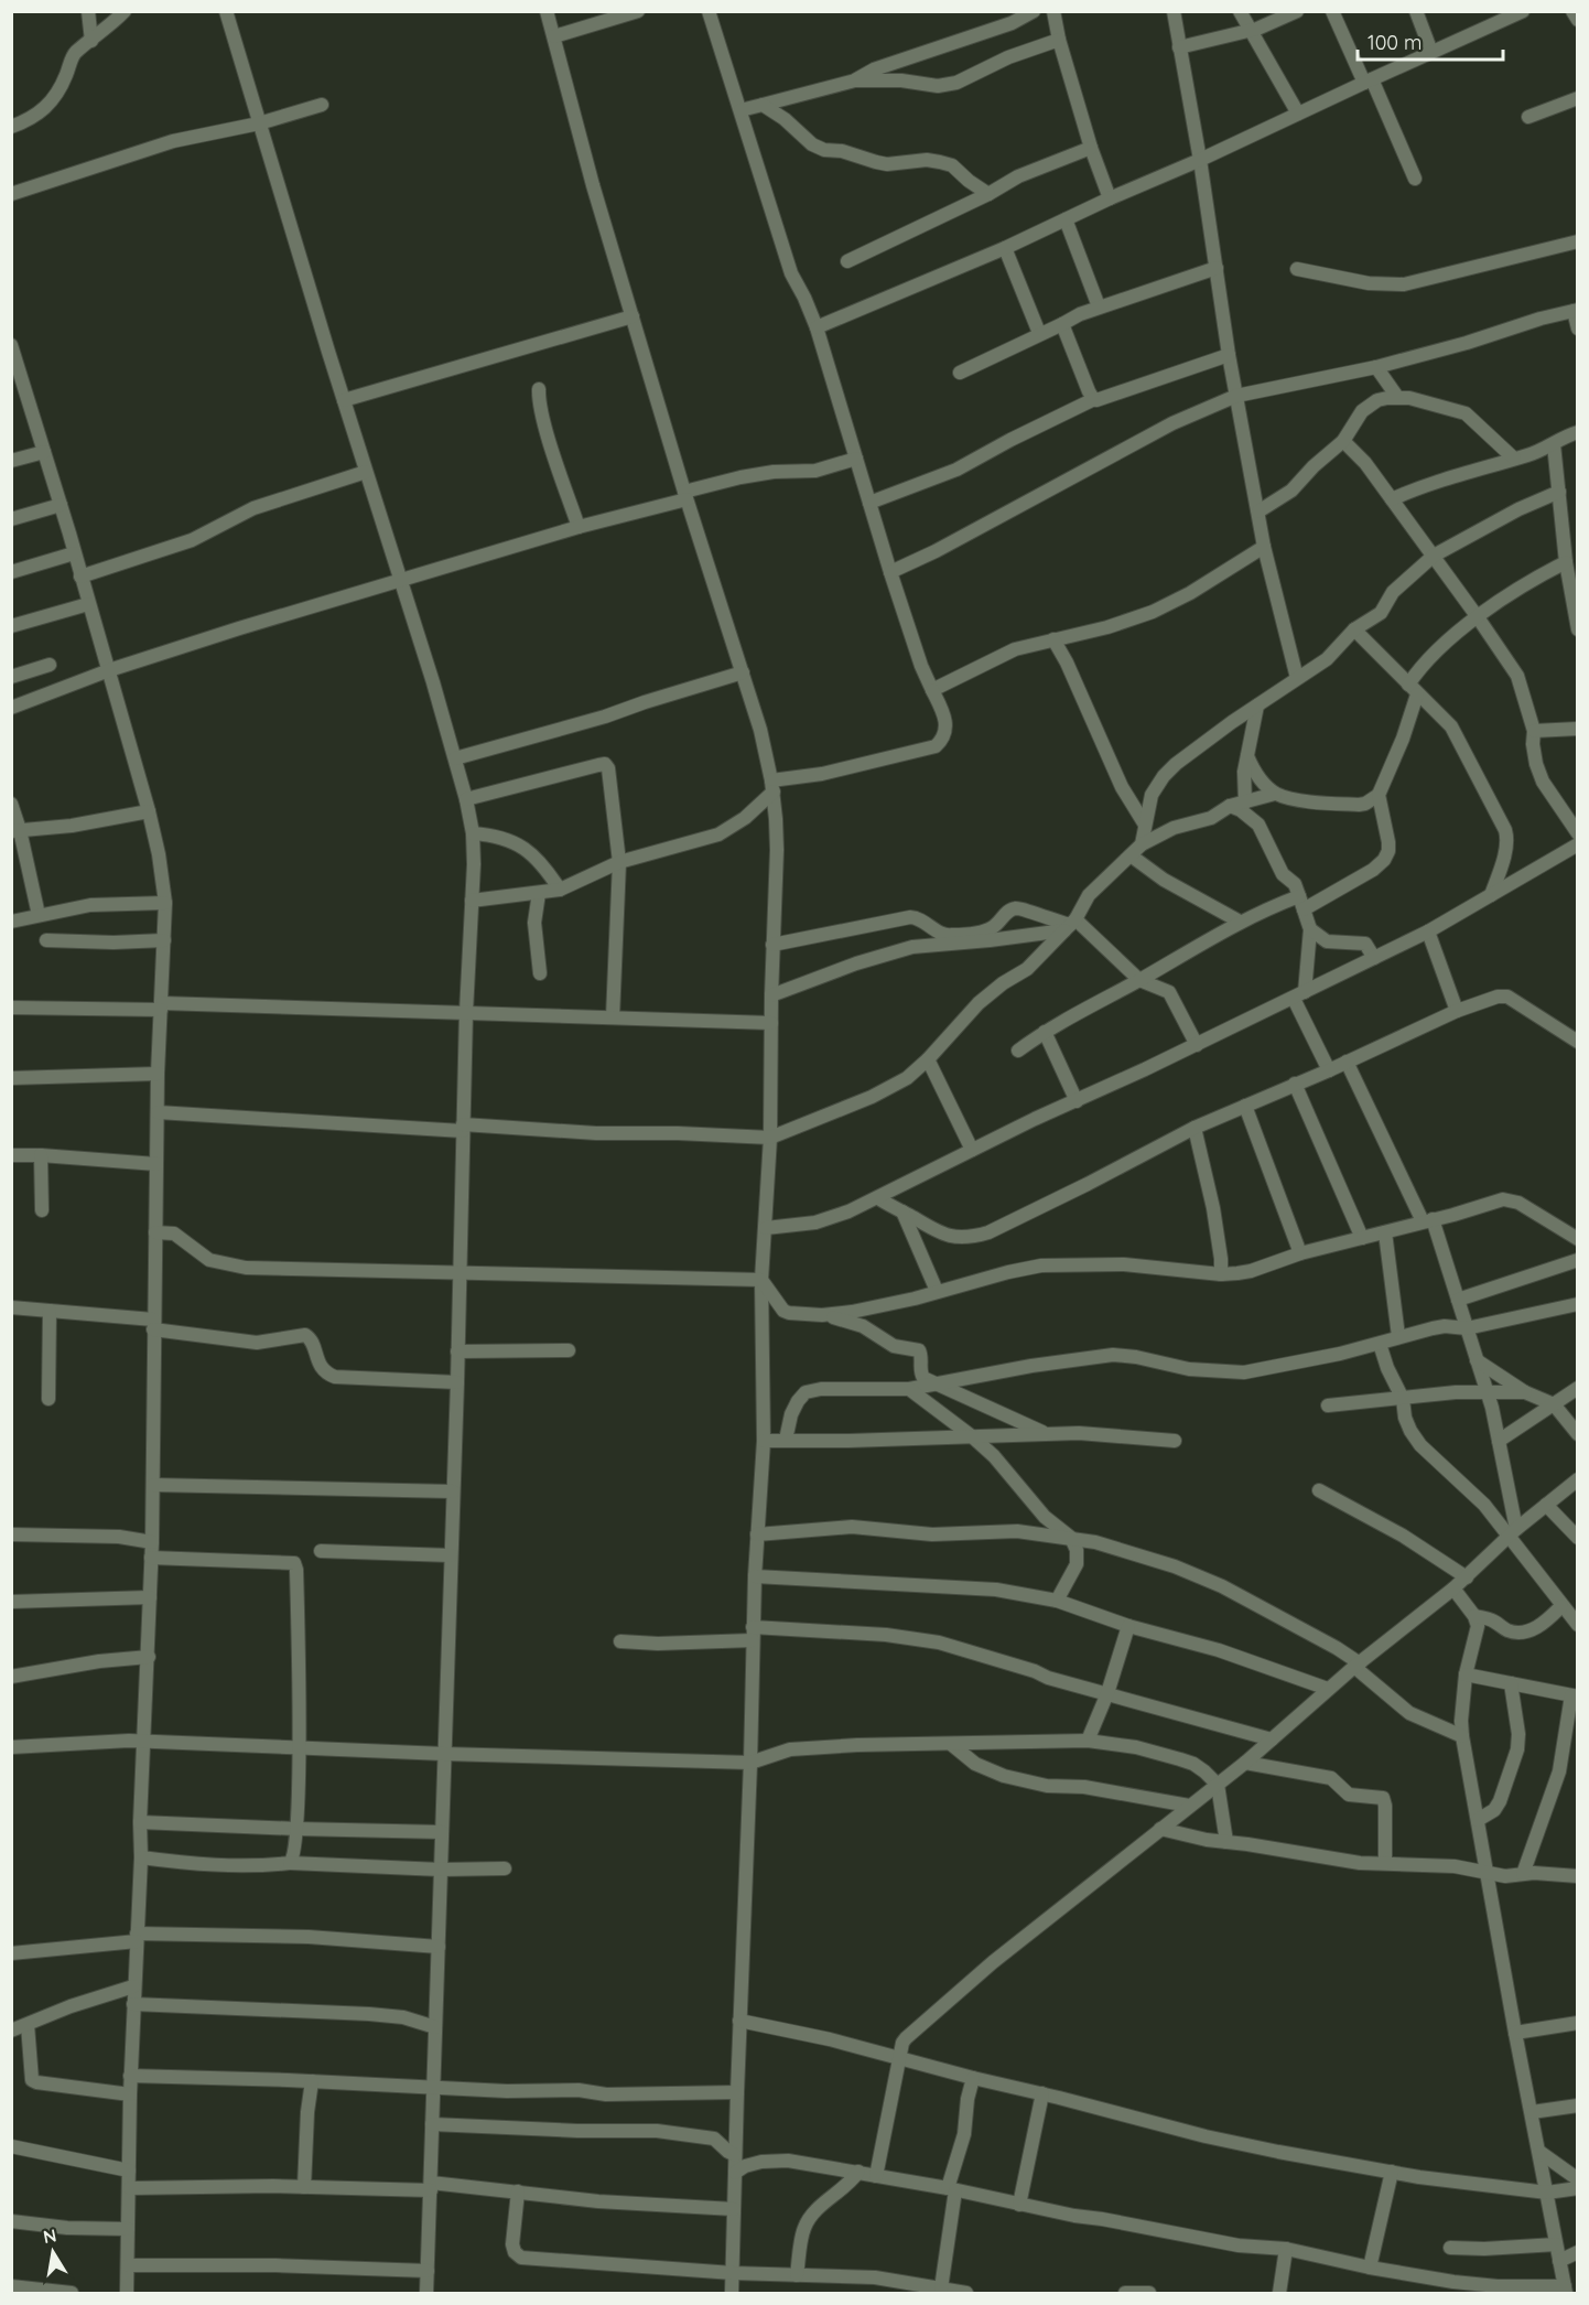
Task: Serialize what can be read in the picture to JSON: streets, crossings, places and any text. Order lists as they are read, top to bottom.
{
  "scale_bar": "100 m",
  "north": "top"
}
